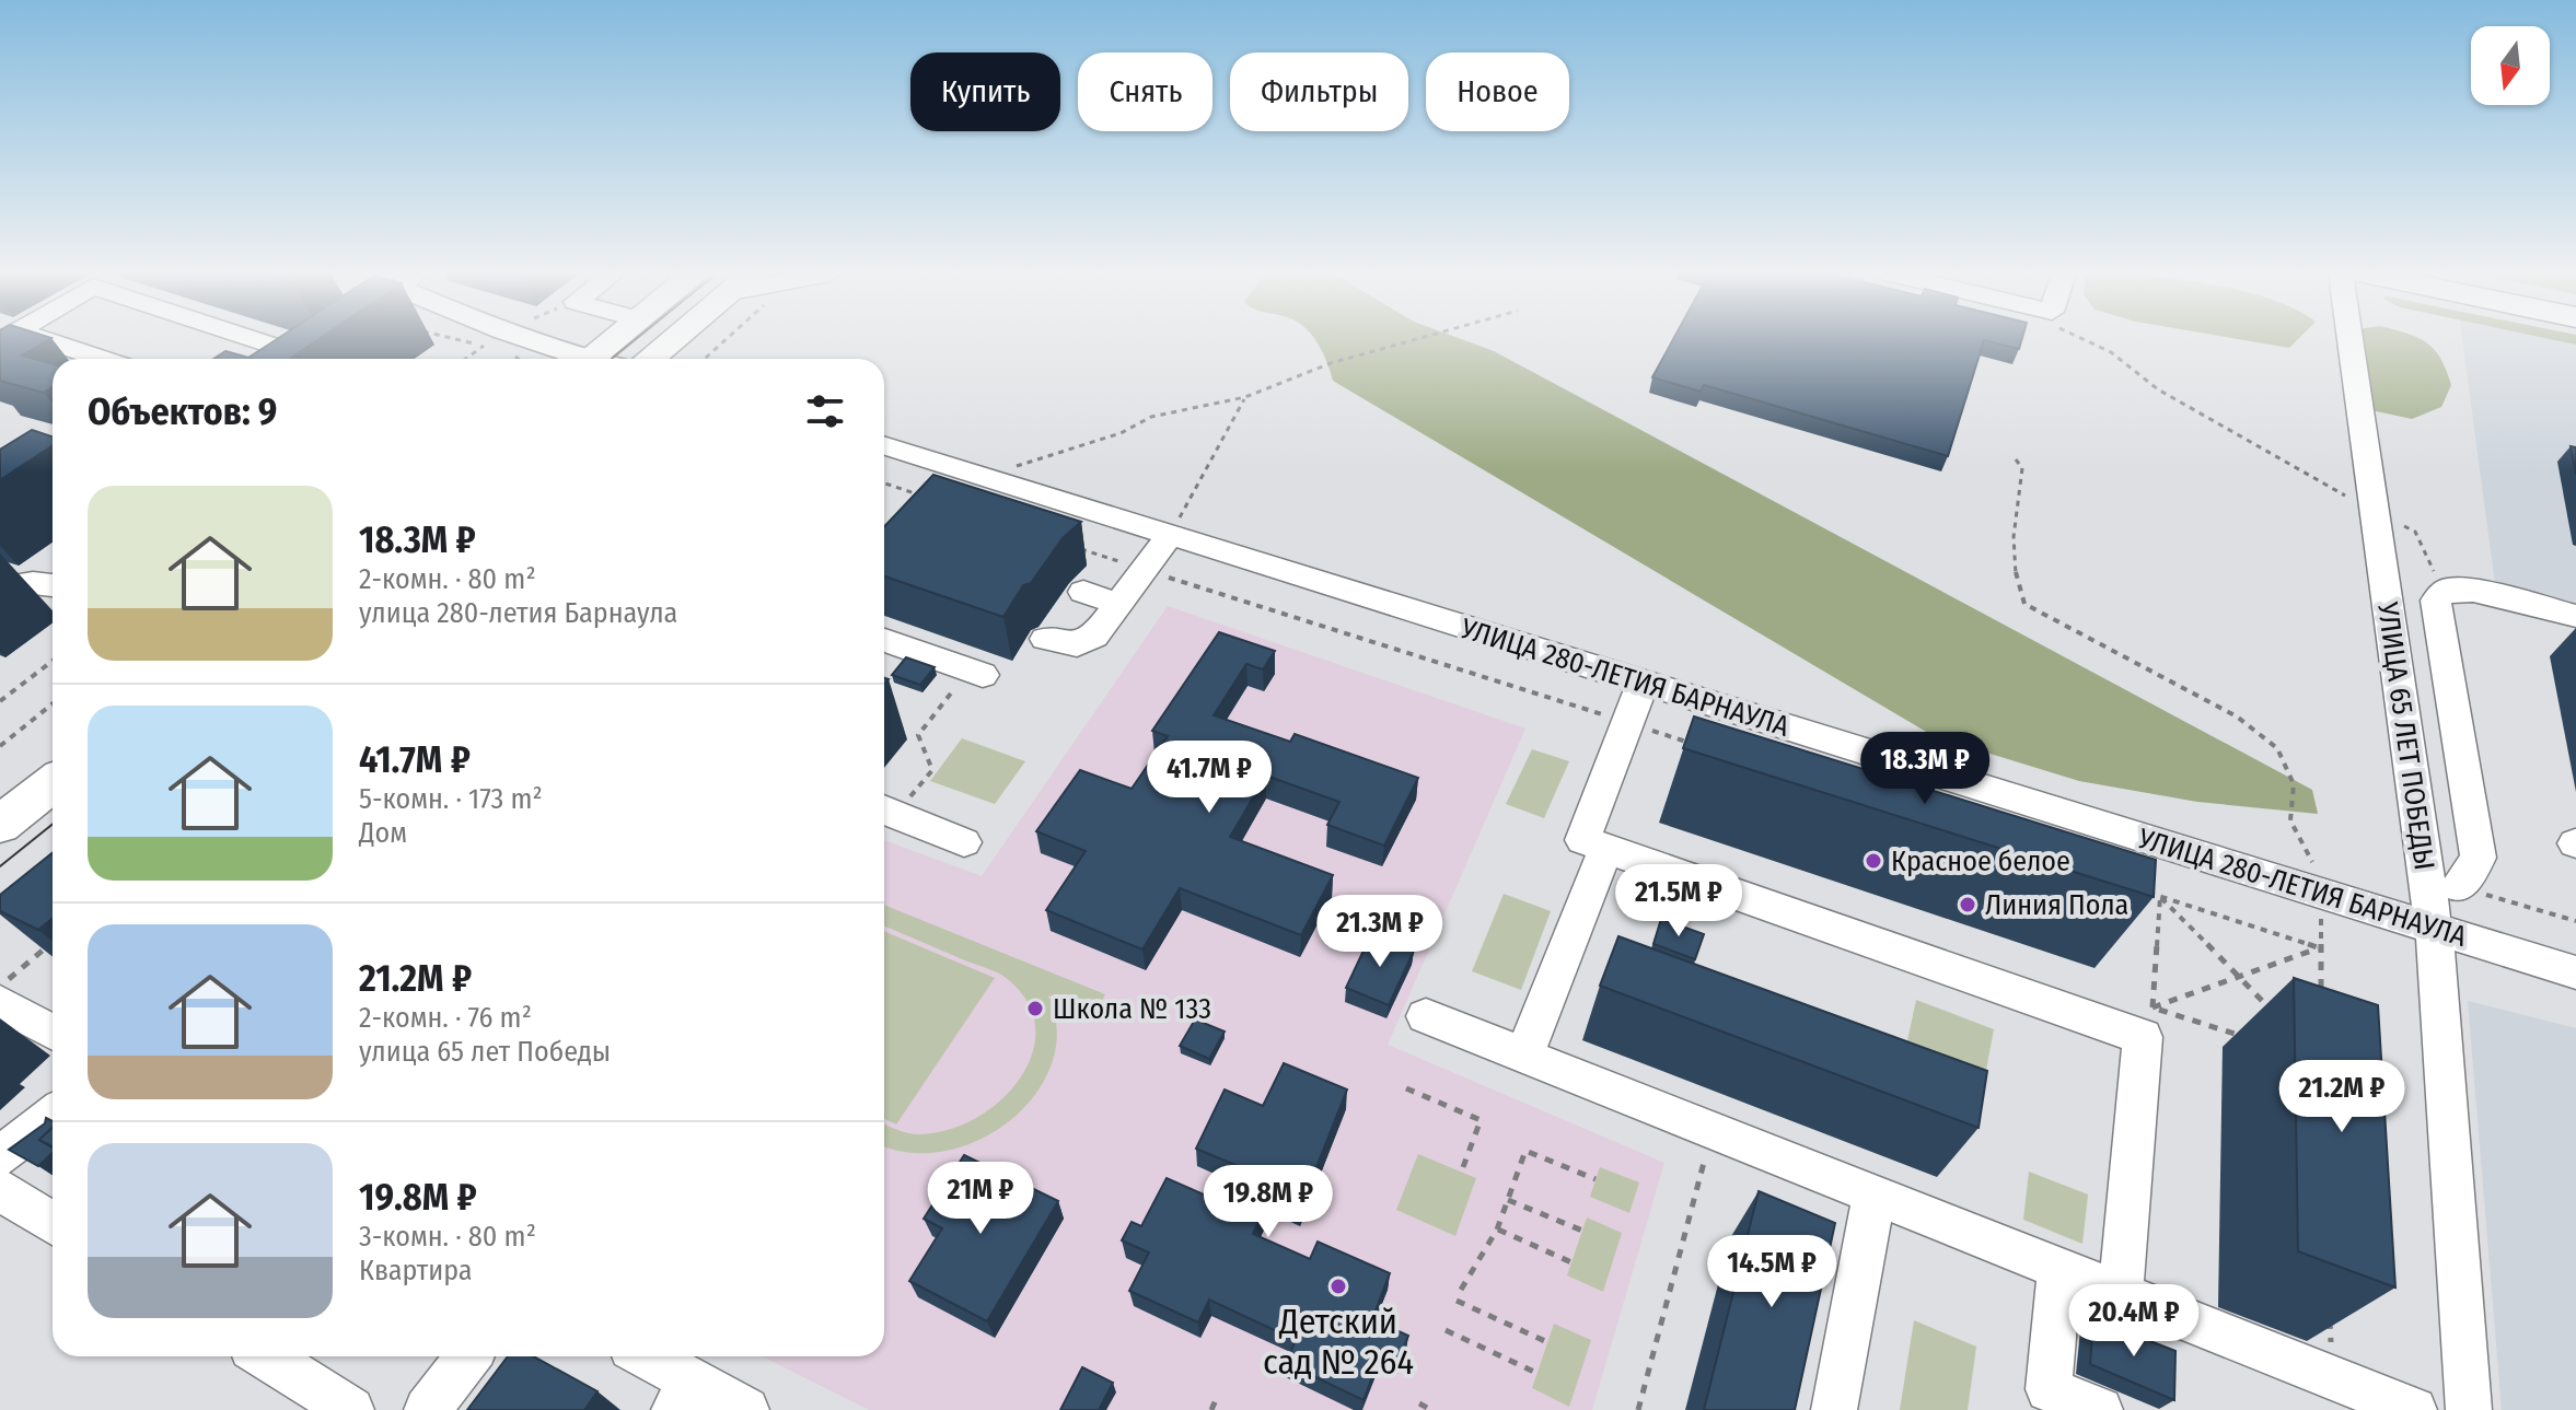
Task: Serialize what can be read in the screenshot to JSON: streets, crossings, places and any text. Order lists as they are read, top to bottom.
{
  "streets": {
    "street": ["УЛИЦА 280-ЛЕТИЯ БАРНАУЛА", "УЛИЦА 65 ЛЕТ ПОБЕДЫ"]
  },
  "crossings": [
    ["УЛИЦА 280-ЛЕТИЯ БАРНАУЛА", "УЛИЦА 65 ЛЕТ ПОБЕДЫ"]
  ],
  "places": [
    "Красное белое",
    "Линия Пола",
    "Школа № 133",
    "Детский сад № 264"
  ],
  "north": "bottom",
  "page": {
    "chip": [
      "Купить",
      "Снять",
      "Фильтры",
      "Новое"
    ],
    "heading": "Объектов: 9",
    "list": [
      {
        "name": "18.3M ₽",
        "note": "2-комн. · 80 m² · улица 280-летия Барнаула"
      },
      {
        "name": "41.7M ₽",
        "note": "5-комн. · 173 m² · Дом"
      },
      {
        "name": "21.2M ₽",
        "note": "2-комн. · 76 m² · улица 65 лет Победы"
      },
      {
        "name": "19.8M ₽",
        "note": "3-комн. · 80 m² · Квартира"
      }
    ],
    "price": [
      "18.3M ₽",
      "41.7M ₽",
      "21.5M ₽",
      "21.3M ₽",
      "21.2M ₽",
      "21M ₽",
      "19.8M ₽",
      "14.5M ₽",
      "20.4M ₽"
    ]
  }
}
